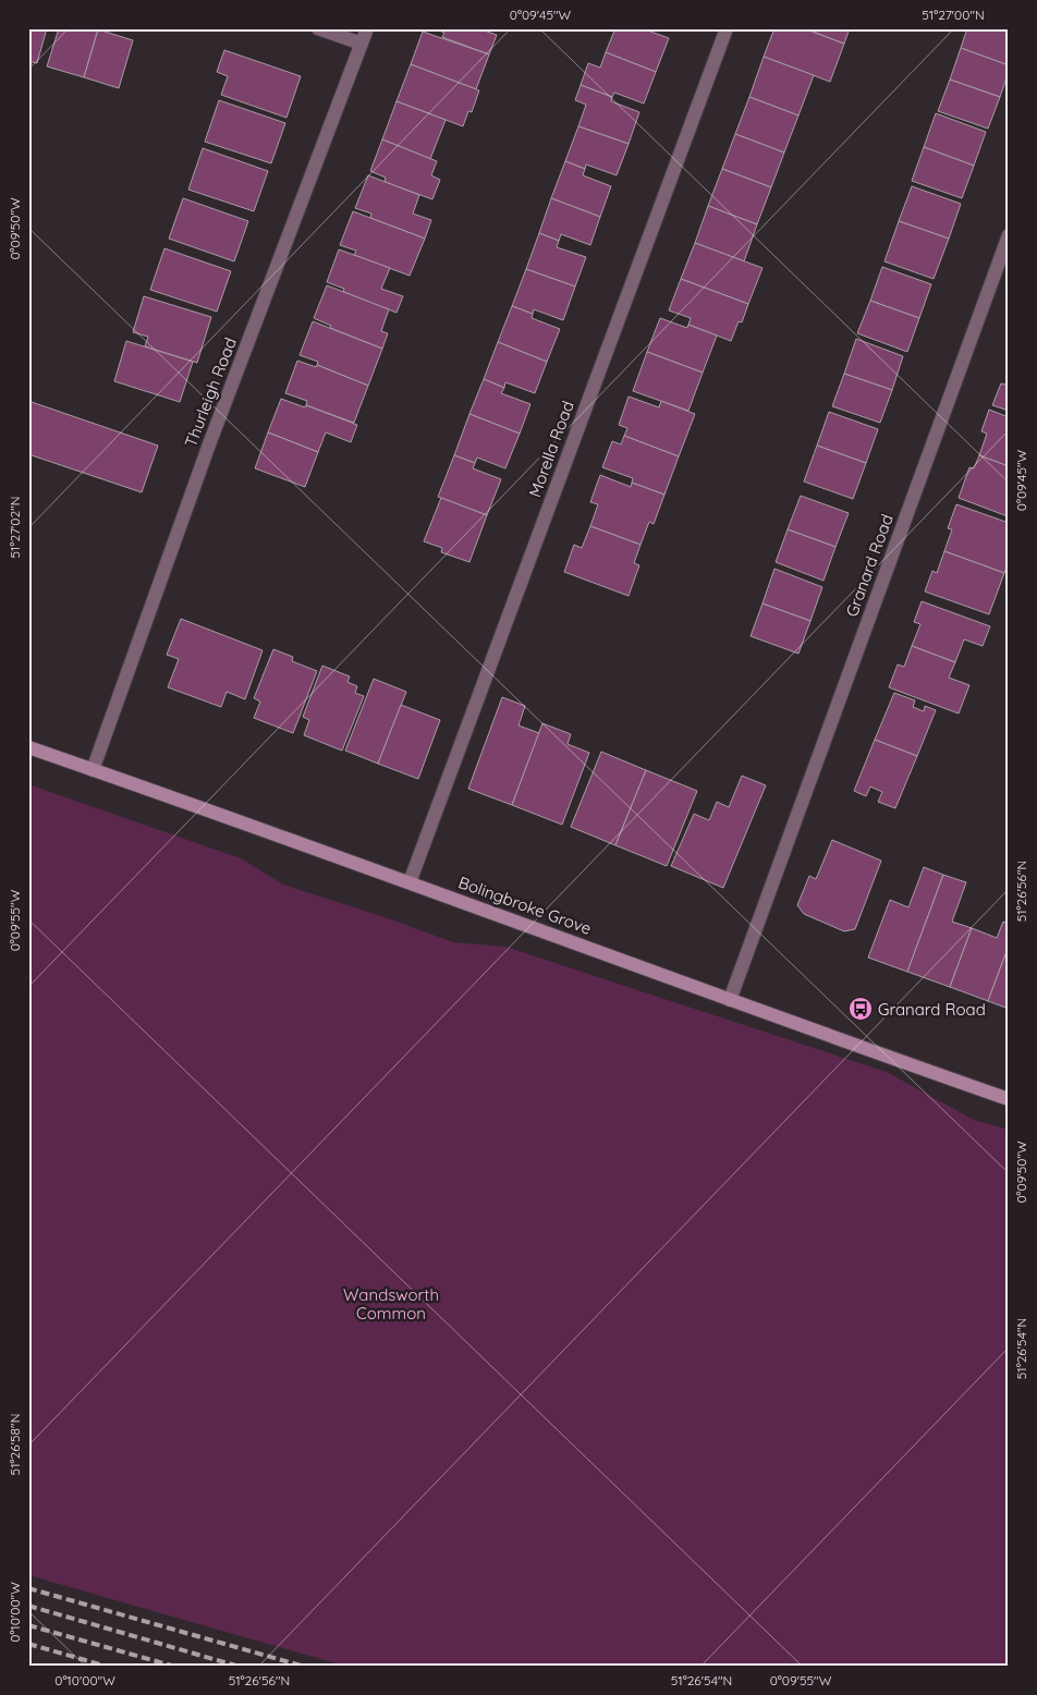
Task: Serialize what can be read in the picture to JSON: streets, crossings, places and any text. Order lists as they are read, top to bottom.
{
  "streets": {
    "main road": ["Bolingbroke Grove"],
    "street": ["Thurleigh Road", "Morella Road", "Granard Road"]
  },
  "crossings": [
    ["Thurleigh Road", "Bolingbroke Grove"],
    ["Morella Road", "Bolingbroke Grove"],
    ["Granard Road", "Bolingbroke Grove"]
  ],
  "parks": ["Wandsworth Common"],
  "places": {
    "bus stop": ["Granard Road"]
  },
  "coordinates": [
    "0°09'45\"W",
    "51°27'00\"N",
    "0°09'50\"W",
    "51°27'02\"N",
    "51°26'56\"N",
    "0°09'55\"W",
    "51°26'54\"N",
    "51°26'58\"N",
    "0°10'00\"W"
  ]
}
